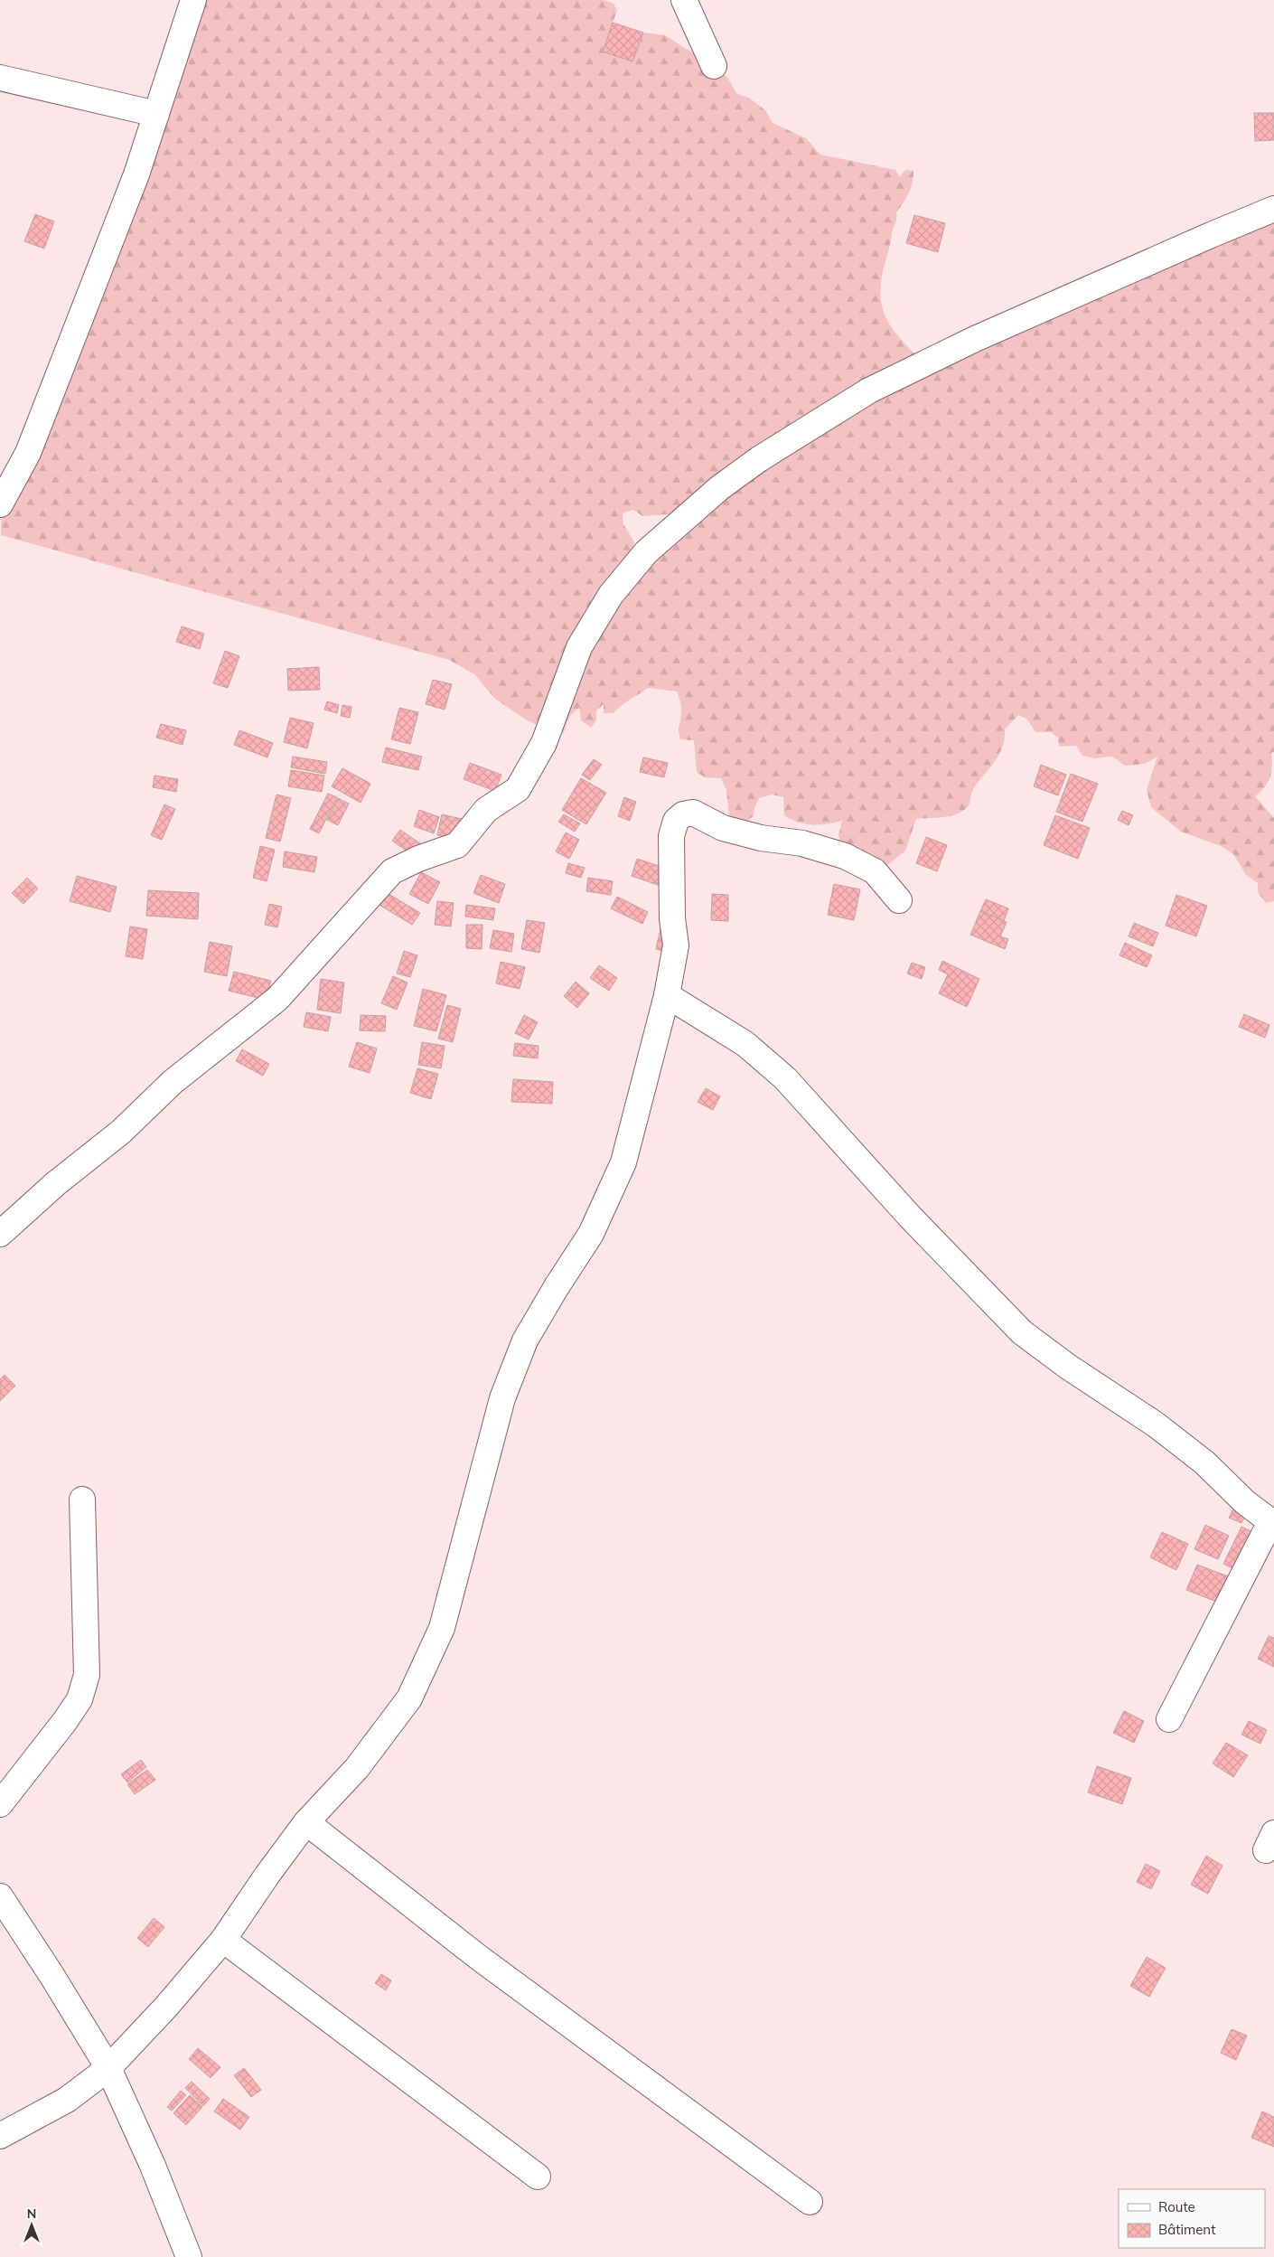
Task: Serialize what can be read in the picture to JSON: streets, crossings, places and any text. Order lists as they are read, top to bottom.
{
  "legend": ["Route", "Bâtiment"],
  "north": "top"
}
